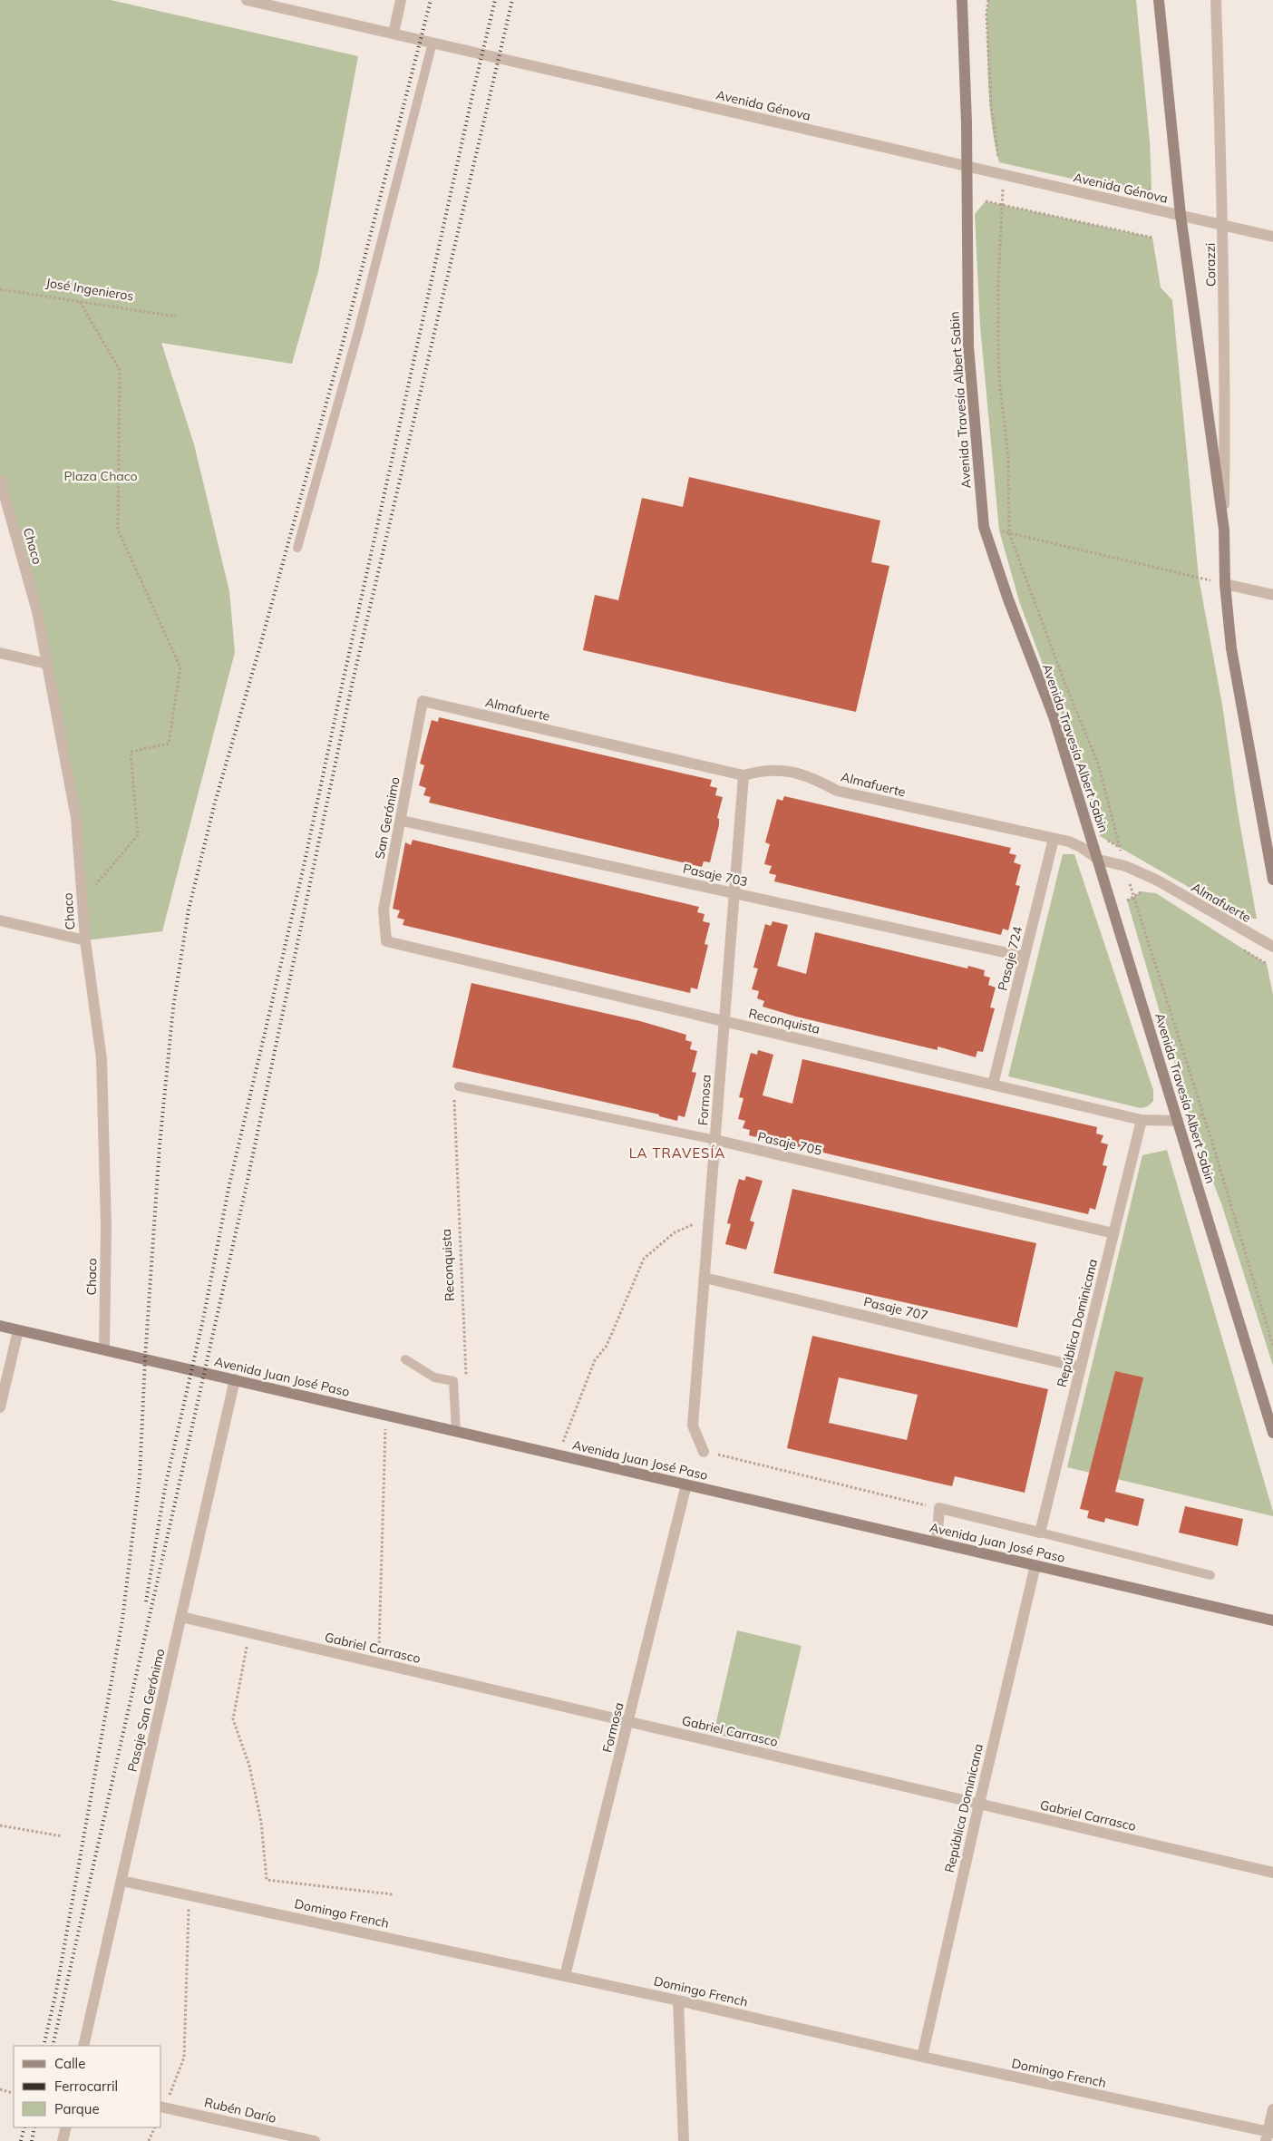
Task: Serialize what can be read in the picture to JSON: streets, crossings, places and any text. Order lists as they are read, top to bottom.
{
  "streets": {
    "main road": ["Avenida Travesía Albert Sabin", "Avenida Juan José Paso"],
    "street": [
      "Avenida Génova",
      "Corazzi",
      "Chaco",
      "Almafuerte",
      "San Gerónimo",
      "Pasaje 703",
      "Pasaje 724",
      "Reconquista",
      "Formosa",
      "Pasaje 705",
      "Pasaje 707",
      "República Dominicana",
      "Gabriel Carrasco",
      "Pasaje San Gerónimo",
      "Domingo French",
      "Rubén Darío"
    ],
    "path": ["José Ingenieros"]
  },
  "crossings": [
    ["Avenida Génova", "Corazzi"],
    ["Avenida Génova", "Avenida Travesía Albert Sabin"],
    ["Avenida Travesía Albert Sabin", "Almafuerte"],
    ["Avenida Travesía Albert Sabin", "Reconquista"],
    ["Chaco", "Avenida Juan José Paso"],
    ["Almafuerte", "San Gerónimo"],
    ["Almafuerte", "Pasaje 724"],
    ["Almafuerte", "Formosa"],
    ["San Gerónimo", "Pasaje 703"],
    ["San Gerónimo", "Reconquista"],
    ["Pasaje 703", "Pasaje 724"],
    ["Pasaje 703", "Formosa"],
    ["Pasaje 724", "Reconquista"],
    ["Reconquista", "Formosa"],
    ["Reconquista", "Pasaje 705"],
    ["Reconquista", "República Dominicana"],
    ["Formosa", "Pasaje 705"],
    ["Formosa", "Pasaje 707"],
    ["Formosa", "Avenida Juan José Paso"],
    ["Formosa", "Gabriel Carrasco"],
    ["Formosa", "Domingo French"],
    ["Pasaje 705", "República Dominicana"],
    ["Pasaje 707", "República Dominicana"],
    ["República Dominicana", "Avenida Juan José Paso"],
    ["República Dominicana", "Gabriel Carrasco"],
    ["República Dominicana", "Domingo French"],
    ["Avenida Juan José Paso", "Pasaje San Gerónimo"],
    ["Gabriel Carrasco", "Pasaje San Gerónimo"],
    ["Pasaje San Gerónimo", "Domingo French"]
  ],
  "districts": ["LA TRAVESÍA"],
  "parks": ["Plaza Chaco"],
  "legend": ["Calle", "Ferrocarril", "Parque"]
}
